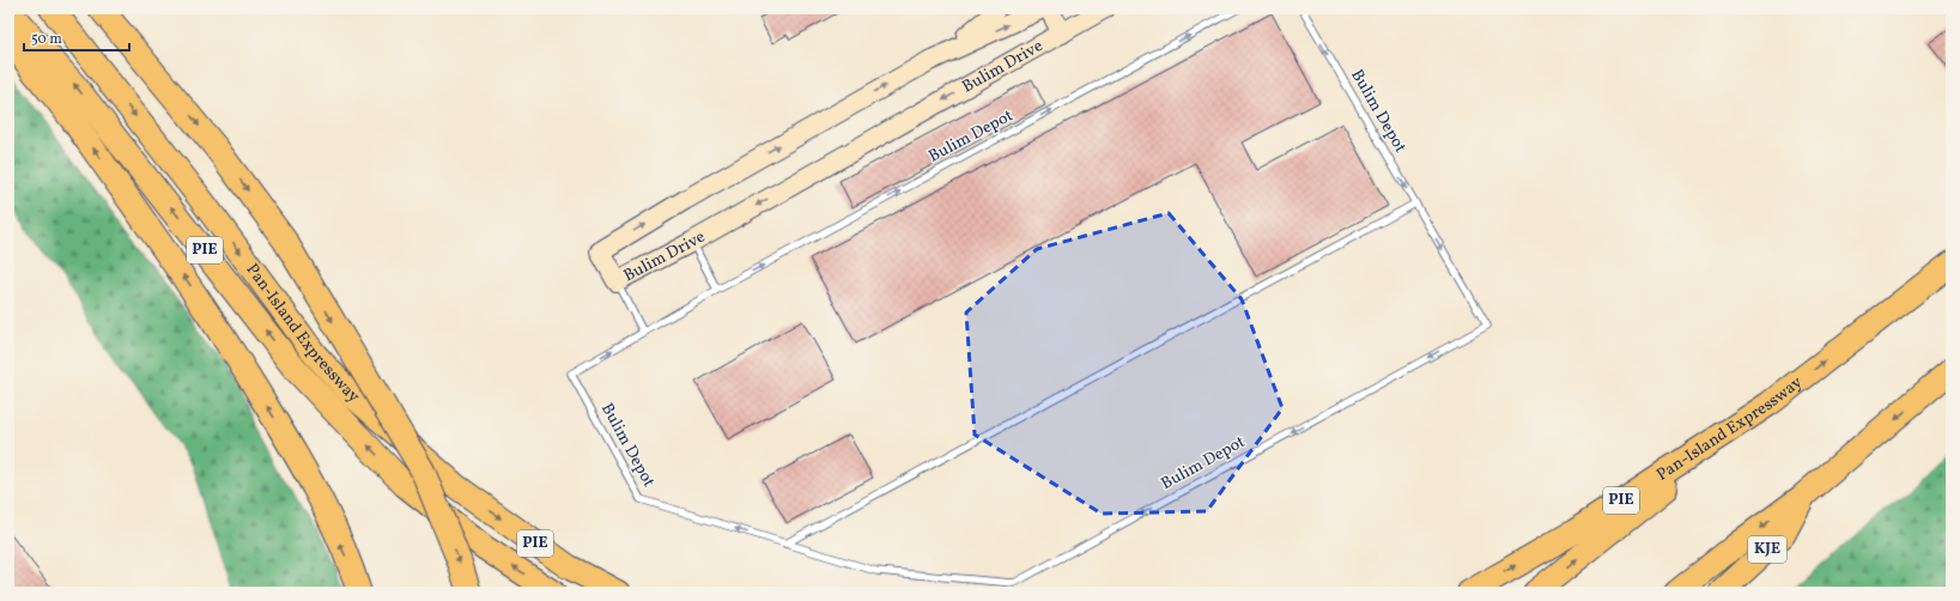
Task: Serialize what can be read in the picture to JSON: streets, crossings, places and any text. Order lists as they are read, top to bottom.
{
  "streets": {
    "highway": ["PIE", "Pan-Island Expressway", "KJE"],
    "street": ["Bulim Drive"],
    "lane": ["Bulim Depot"]
  },
  "scale_bar": "50 m"
}
